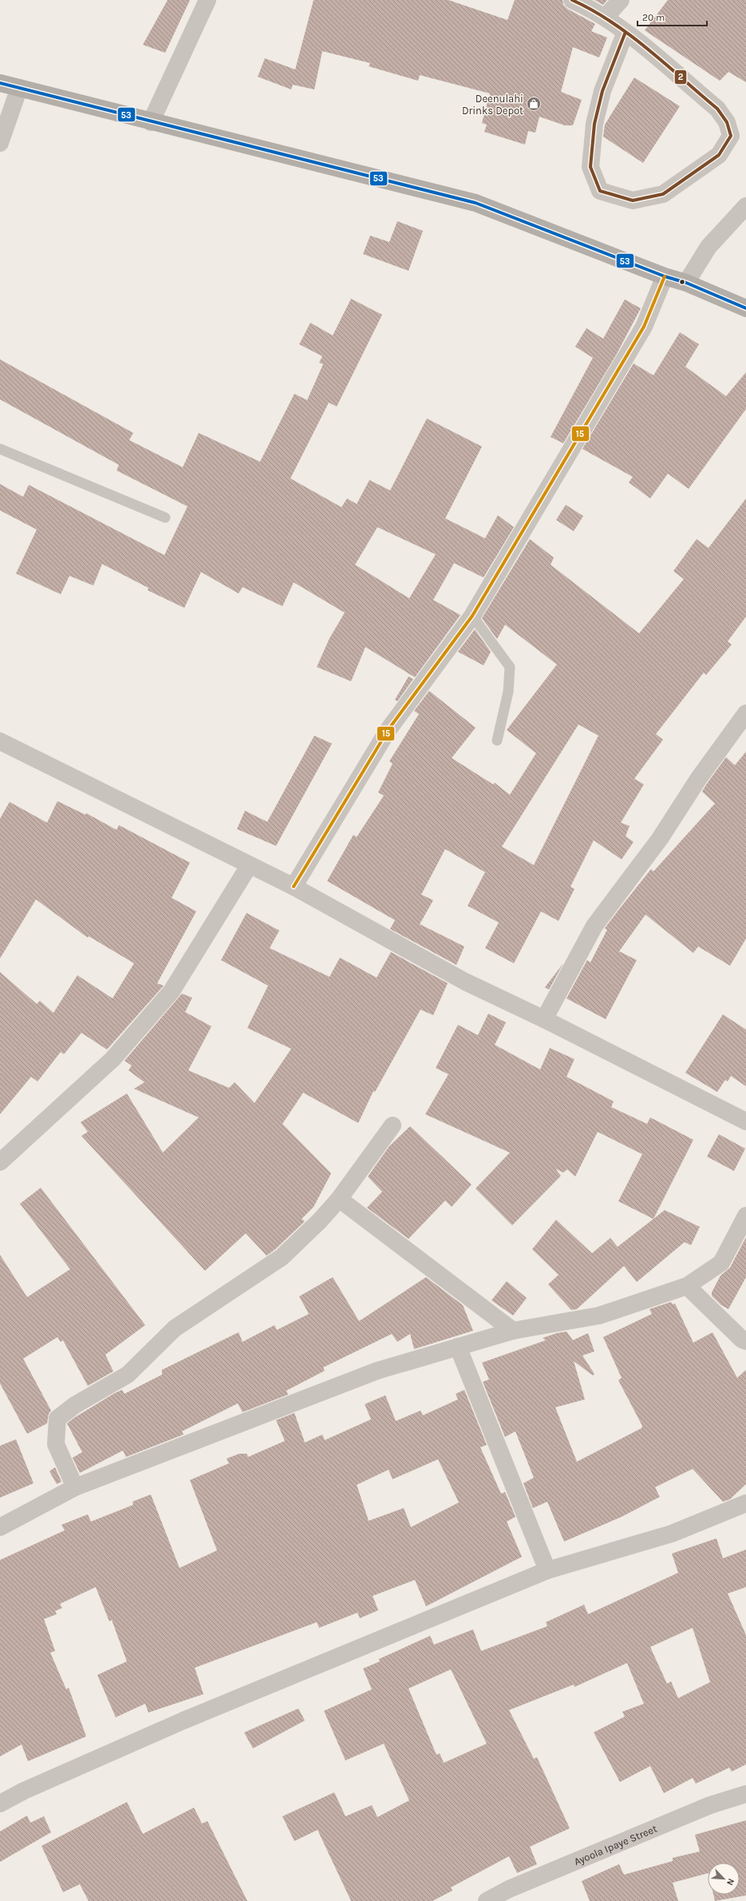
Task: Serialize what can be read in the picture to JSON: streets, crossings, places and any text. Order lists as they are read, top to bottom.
{
  "streets": {
    "street": ["Ayoola Ipaye Street"]
  },
  "places": {
    "shop": ["Deenulahi Drinks Depot"]
  },
  "lines": ["transit line 2", "transit line 53", "transit line 15"],
  "scale_bar": "20 m",
  "north": "bottom right"
}
